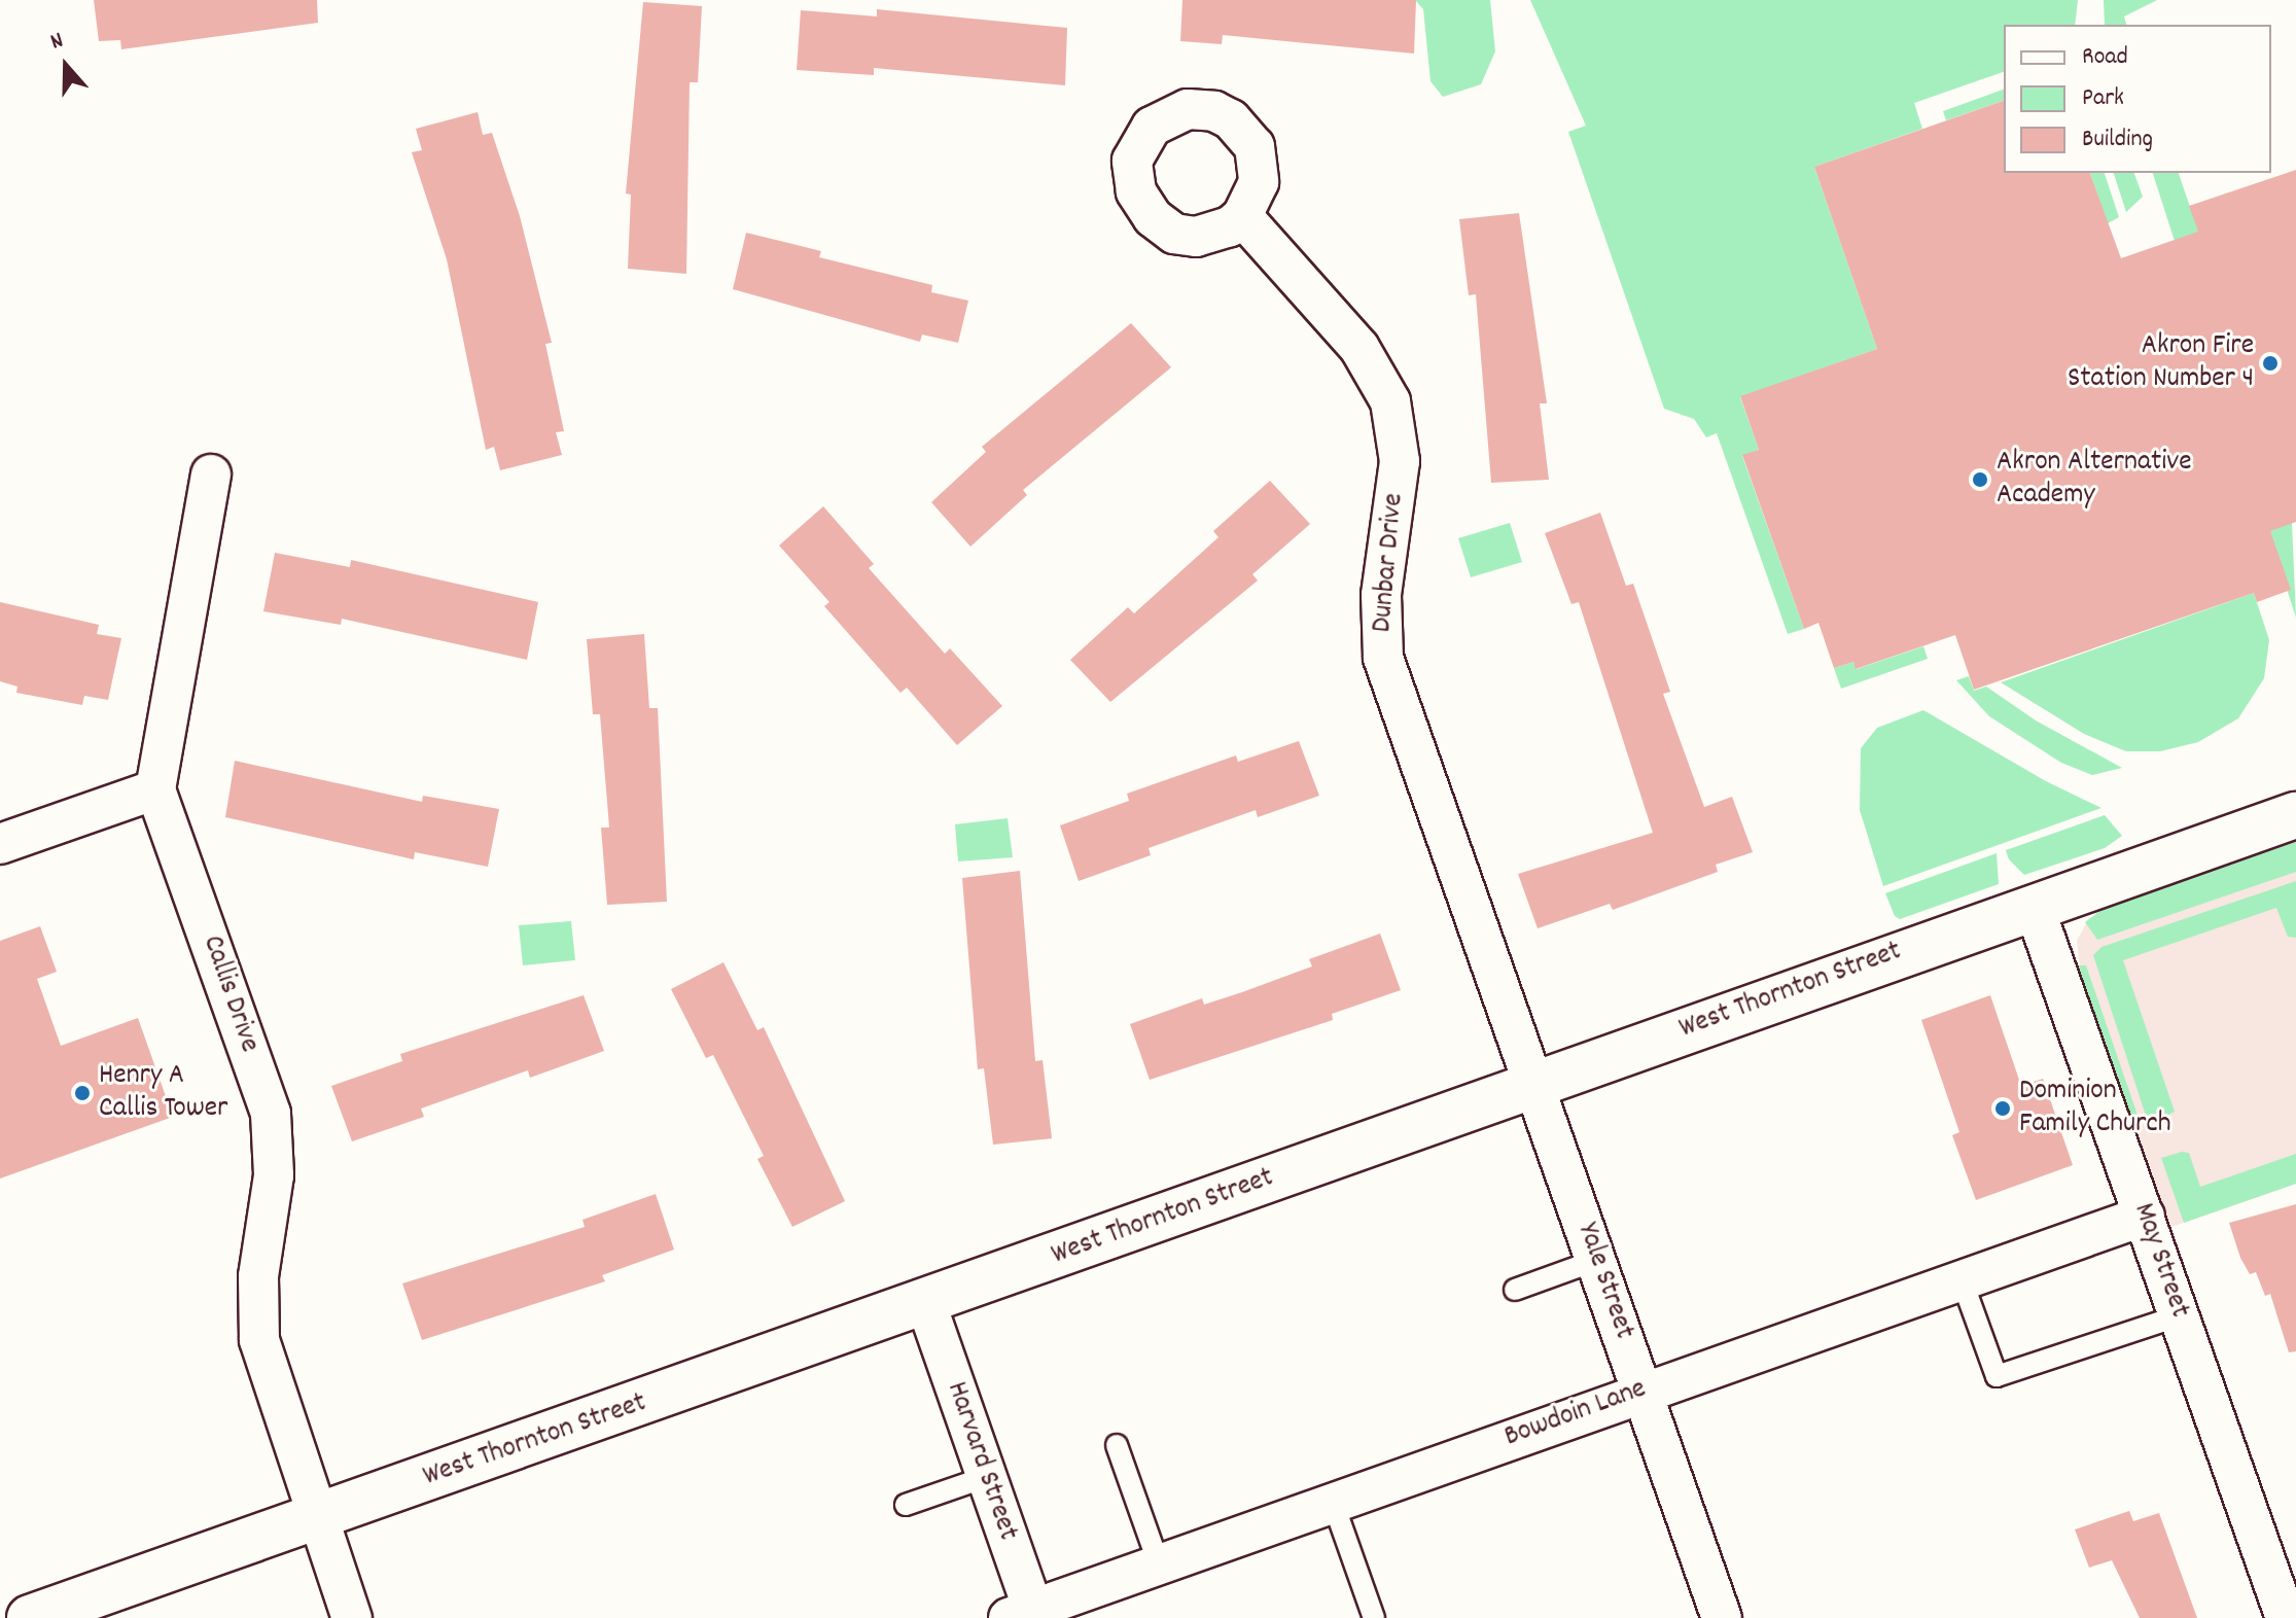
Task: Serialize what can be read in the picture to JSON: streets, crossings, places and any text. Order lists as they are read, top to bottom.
{
  "streets": {
    "main road": ["West Thornton Street"],
    "street": [
      "Dunbar Drive",
      "Callis Drive",
      "May Street",
      "Yale Street",
      "Bowdoin Lane",
      "Harvard Street"
    ]
  },
  "crossings": [
    ["Dunbar Drive", "West Thornton Street"],
    ["Dunbar Drive", "Yale Street"],
    ["West Thornton Street", "Callis Drive"],
    ["West Thornton Street", "May Street"],
    ["West Thornton Street", "Yale Street"],
    ["West Thornton Street", "Harvard Street"],
    ["May Street", "Bowdoin Lane"],
    ["Yale Street", "Bowdoin Lane"],
    ["Bowdoin Lane", "Harvard Street"]
  ],
  "places": [
    "Akron Fire Station Number 4",
    "Akron Alternative Academy",
    "Henry A Callis Tower",
    "Dominion Family Church"
  ],
  "legend": ["Road", "Park", "Building"],
  "north": "top"
}
